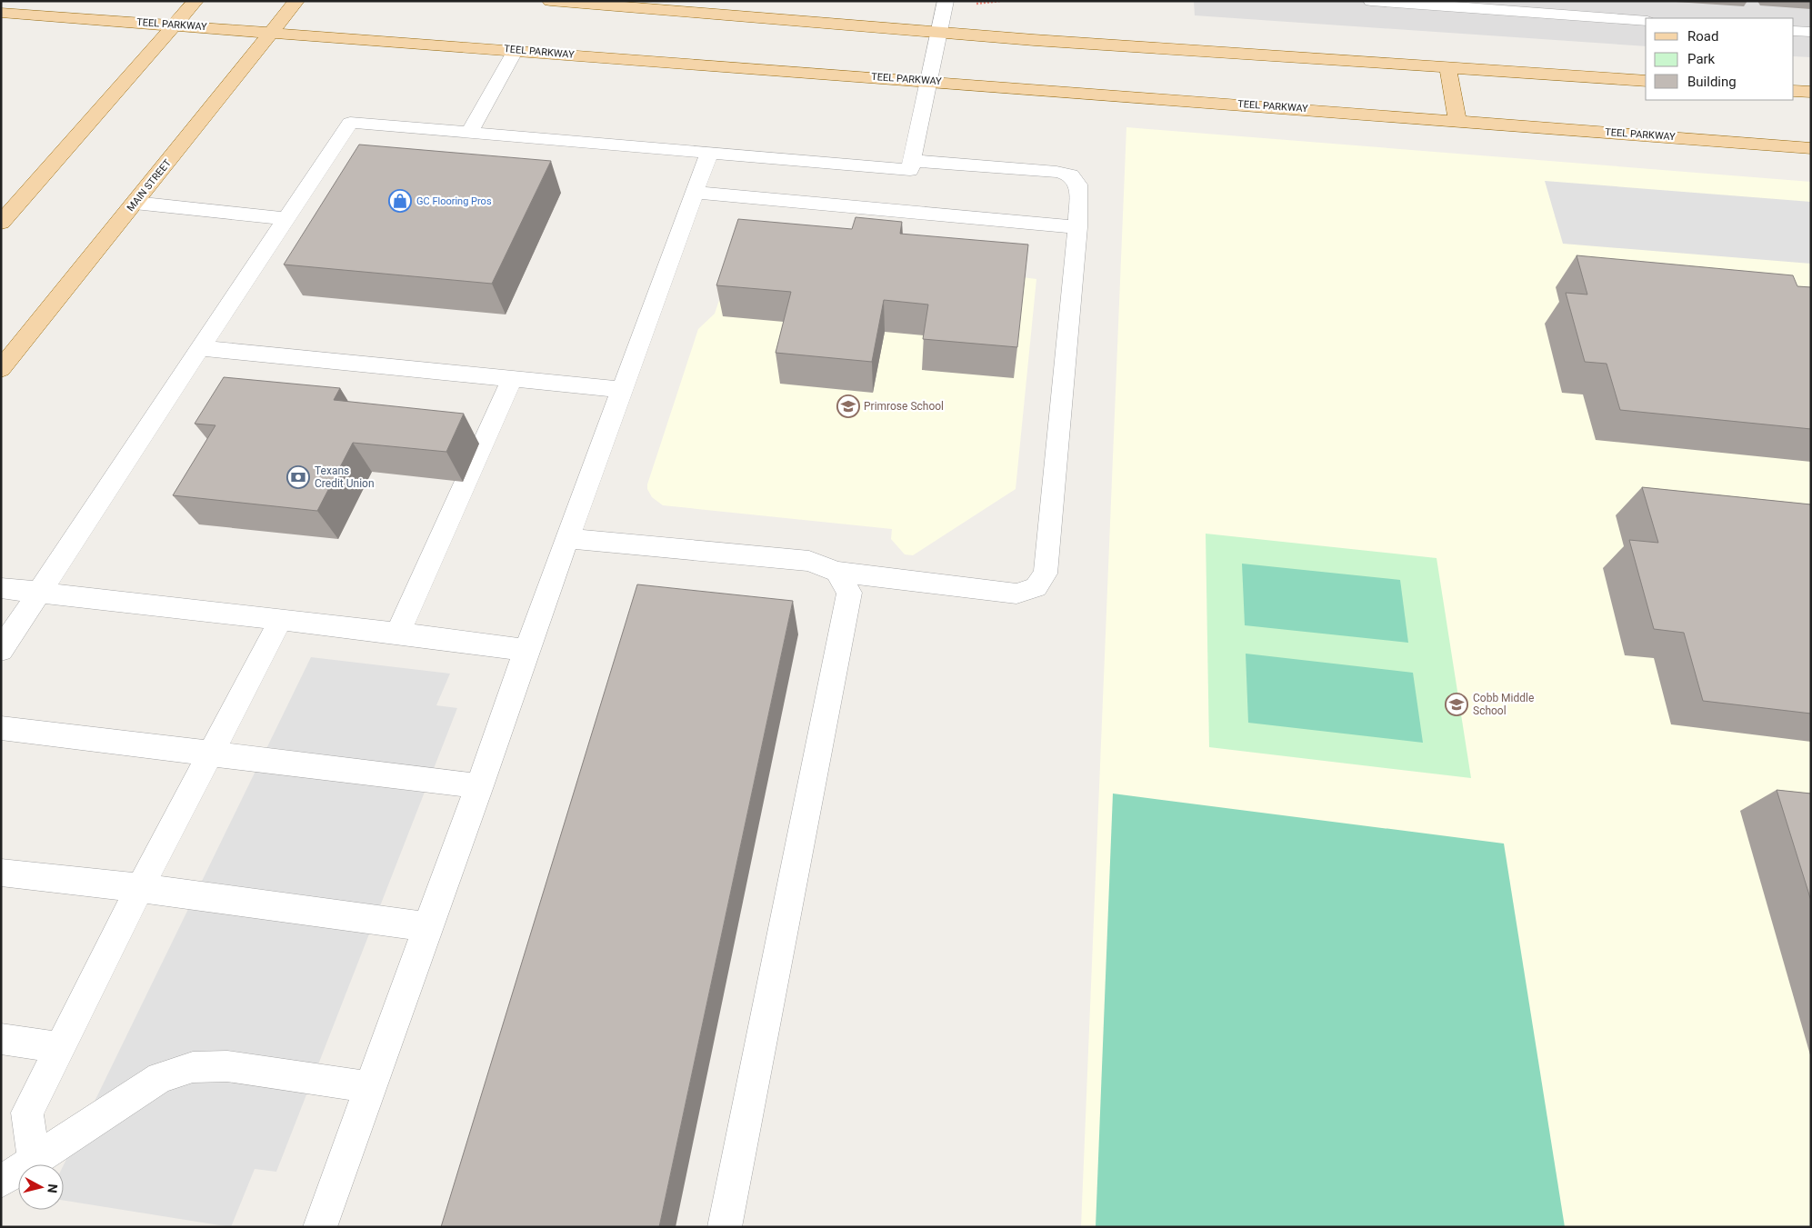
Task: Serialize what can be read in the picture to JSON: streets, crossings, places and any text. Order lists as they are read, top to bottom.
{
  "streets": {
    "main road": ["TEEL PARKWAY", "MAIN STREET"]
  },
  "crossings": [
    ["TEEL PARKWAY", "MAIN STREET"]
  ],
  "places": {
    "shop": ["GC Flooring Pros"],
    "school or university": ["Primrose School", "Cobb Middle School"],
    "bank": ["Texans Credit Union"]
  },
  "legend": ["Road", "Park", "Building"],
  "north": "right"
}
